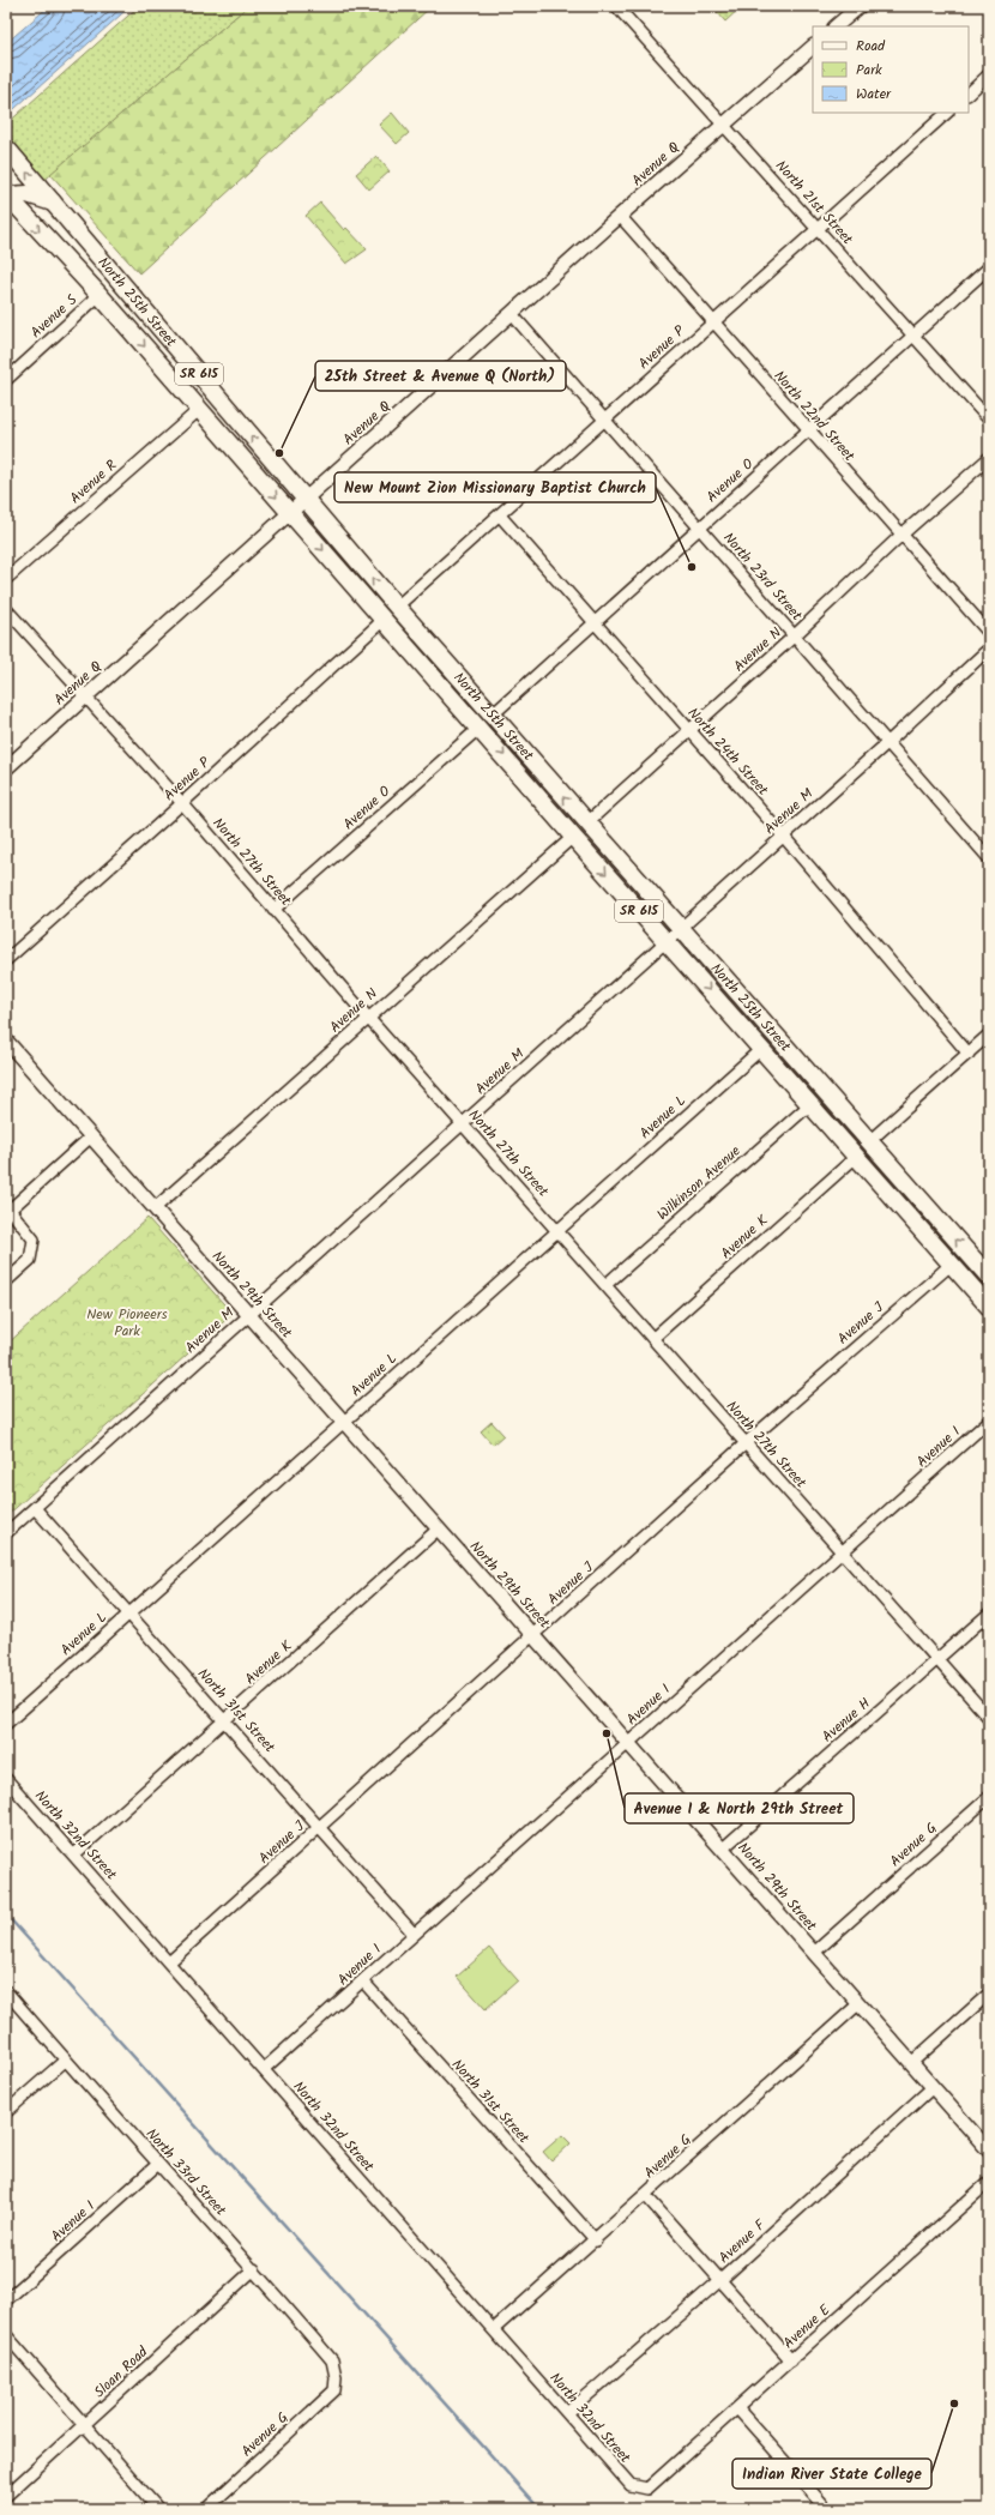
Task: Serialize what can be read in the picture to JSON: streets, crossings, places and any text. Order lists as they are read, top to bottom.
{
  "streets": {
    "main road": ["North 25th Street", "SR 615"],
    "street": [
      "Avenue Q",
      "North 21st Street",
      "Avenue S",
      "Avenue P",
      "North 22nd Street",
      "Avenue O",
      "Avenue R",
      "North 23rd Street",
      "Avenue N",
      "North 24th Street",
      "Avenue M",
      "North 27th Street",
      "Avenue L",
      "Wilkinson Avenue",
      "Avenue K",
      "North 29th Street",
      "Avenue J",
      "Avenue I",
      "North 31st Street",
      "Avenue H",
      "North 32nd Street",
      "Avenue G",
      "North 33rd Street",
      "Avenue F",
      "Avenue E",
      "Sloan Road"
    ]
  },
  "crossings": [
    ["Avenue Q", "North 21st Street"],
    ["Avenue Q", "North 25th Street"],
    ["Avenue Q", "North 22nd Street"],
    ["Avenue Q", "North 23rd Street"],
    ["Avenue Q", "North 27th Street"],
    ["North 21st Street", "Avenue P"],
    ["North 21st Street", "Avenue O"],
    ["North 25th Street", "Avenue S"],
    ["North 25th Street", "Avenue P"],
    ["North 25th Street", "Avenue O"],
    ["North 25th Street", "Avenue R"],
    ["North 25th Street", "Avenue N"],
    ["North 25th Street", "Avenue M"],
    ["North 25th Street", "Avenue L"],
    ["North 25th Street", "Wilkinson Avenue"],
    ["North 25th Street", "Avenue K"],
    ["North 25th Street", "Avenue J"],
    ["Avenue P", "North 22nd Street"],
    ["Avenue P", "North 23rd Street"],
    ["Avenue P", "North 24th Street"],
    ["Avenue P", "North 27th Street"],
    ["North 22nd Street", "Avenue O"],
    ["North 22nd Street", "Avenue N"],
    ["Avenue O", "North 23rd Street"],
    ["Avenue O", "North 24th Street"],
    ["Avenue O", "North 27th Street"],
    ["North 23rd Street", "Avenue N"],
    ["North 23rd Street", "Avenue M"],
    ["Avenue N", "North 24th Street"],
    ["Avenue N", "North 27th Street"],
    ["Avenue N", "North 29th Street"],
    ["North 24th Street", "Avenue M"],
    ["Avenue M", "North 27th Street"],
    ["Avenue M", "North 29th Street"],
    ["Avenue M", "North 31st Street"],
    ["North 27th Street", "Avenue L"],
    ["North 27th Street", "Wilkinson Avenue"],
    ["North 27th Street", "Avenue K"],
    ["North 27th Street", "Avenue J"],
    ["North 27th Street", "Avenue I"],
    ["North 27th Street", "Avenue H"],
    ["Avenue L", "North 29th Street"],
    ["Avenue L", "North 31st Street"],
    ["Avenue K", "North 29th Street"],
    ["Avenue K", "North 31st Street"],
    ["Avenue K", "North 32nd Street"],
    ["North 29th Street", "Avenue J"],
    ["North 29th Street", "Avenue I"],
    ["North 29th Street", "Avenue H"],
    ["North 29th Street", "Avenue G"],
    ["North 29th Street", "Avenue F"],
    ["Avenue J", "North 31st Street"],
    ["Avenue J", "North 32nd Street"],
    ["Avenue I", "North 31st Street"],
    ["Avenue I", "North 32nd Street"],
    ["Avenue I", "North 33rd Street"],
    ["North 31st Street", "Avenue G"],
    ["North 32nd Street", "Avenue G"],
    ["North 32nd Street", "Avenue F"],
    ["North 32nd Street", "Avenue E"],
    ["Avenue G", "North 33rd Street"],
    ["North 33rd Street", "Sloan Road"]
  ],
  "parks": ["New Pioneers Park"],
  "places": [
    "25th Street & Avenue Q (North)",
    "New Mount Zion Missionary Baptist Church",
    "Avenue I & North 29th Street",
    "Indian River State College"
  ],
  "legend": ["Road", "Park", "Water"]
}
